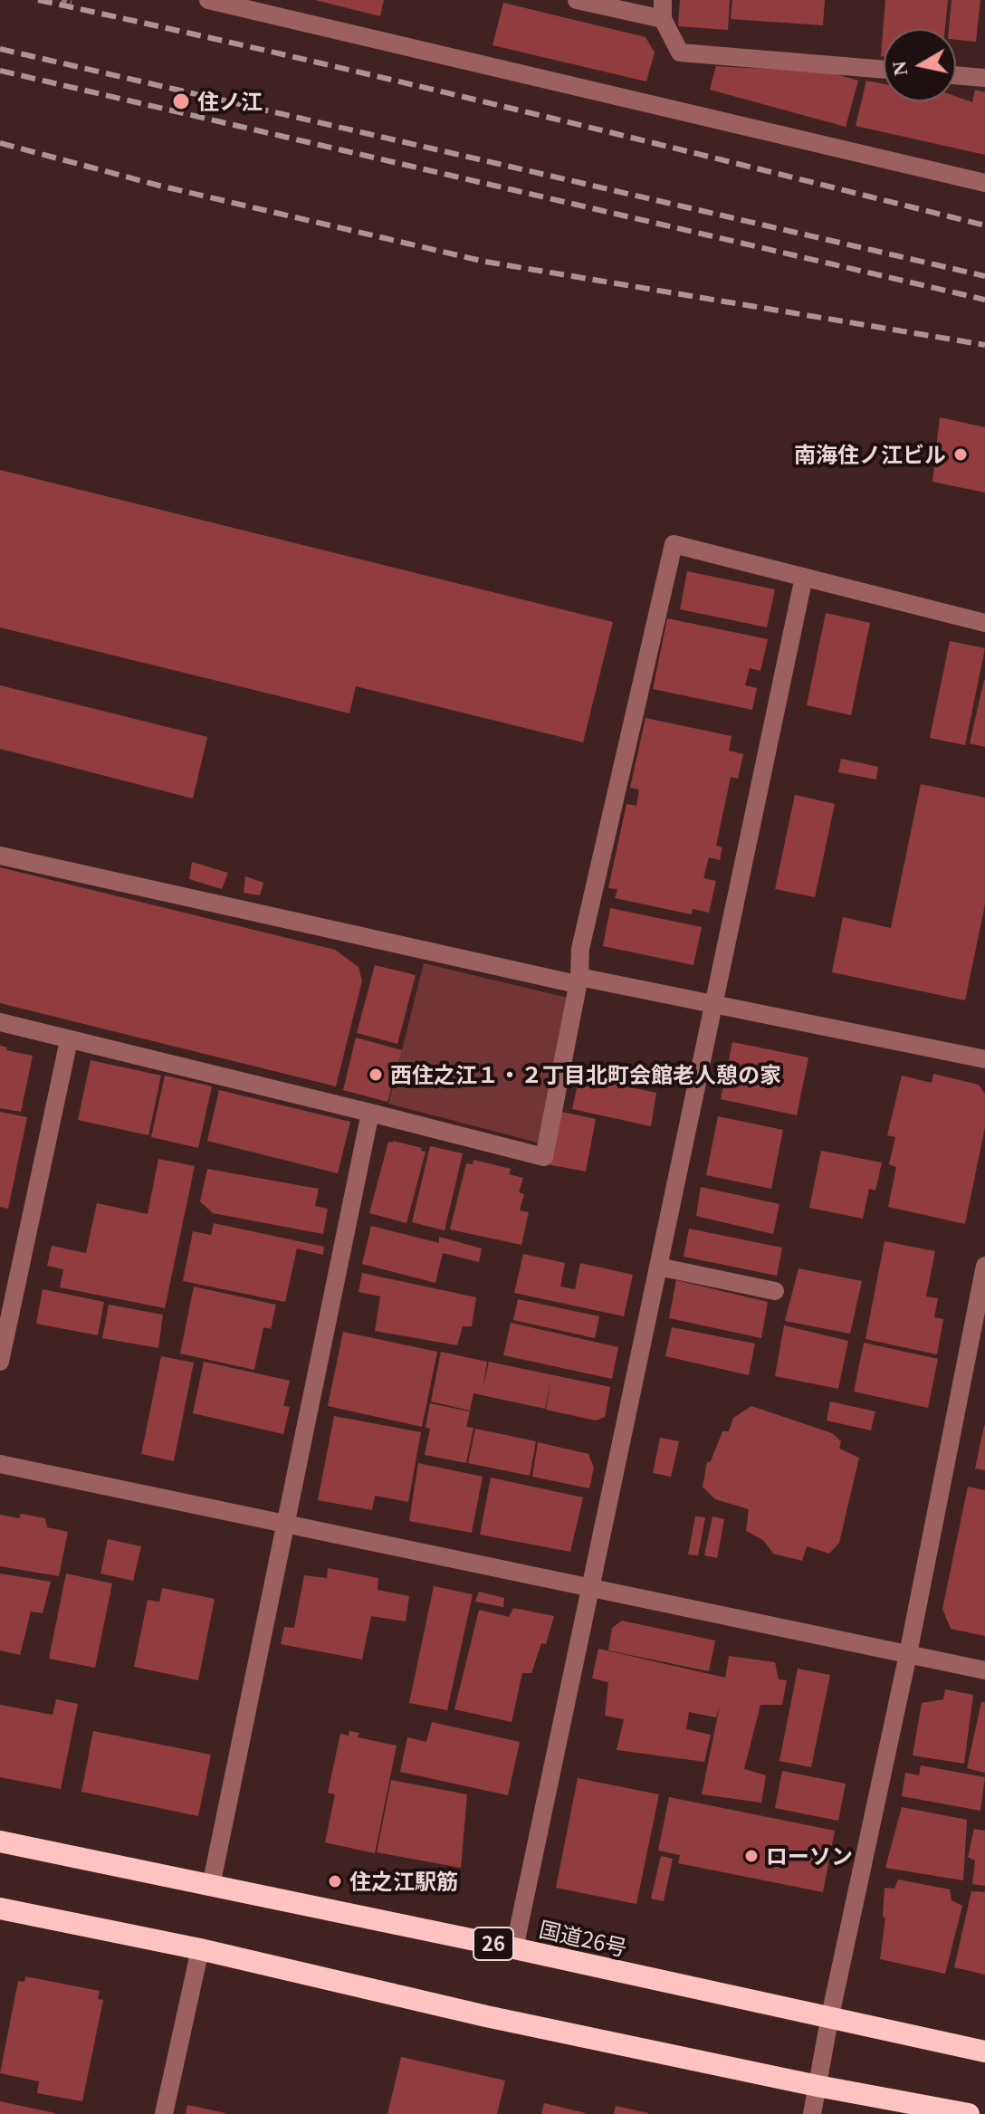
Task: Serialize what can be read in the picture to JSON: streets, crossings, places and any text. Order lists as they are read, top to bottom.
{
  "streets": {
    "highway": ["国道26号", "26"]
  },
  "places": [
    "住ノ江",
    "南海住ノ江ビル",
    "西住之江１・２丁目北町会館老人憩の家",
    "ローソン",
    "住之江駅筋"
  ],
  "north": "left"
}
